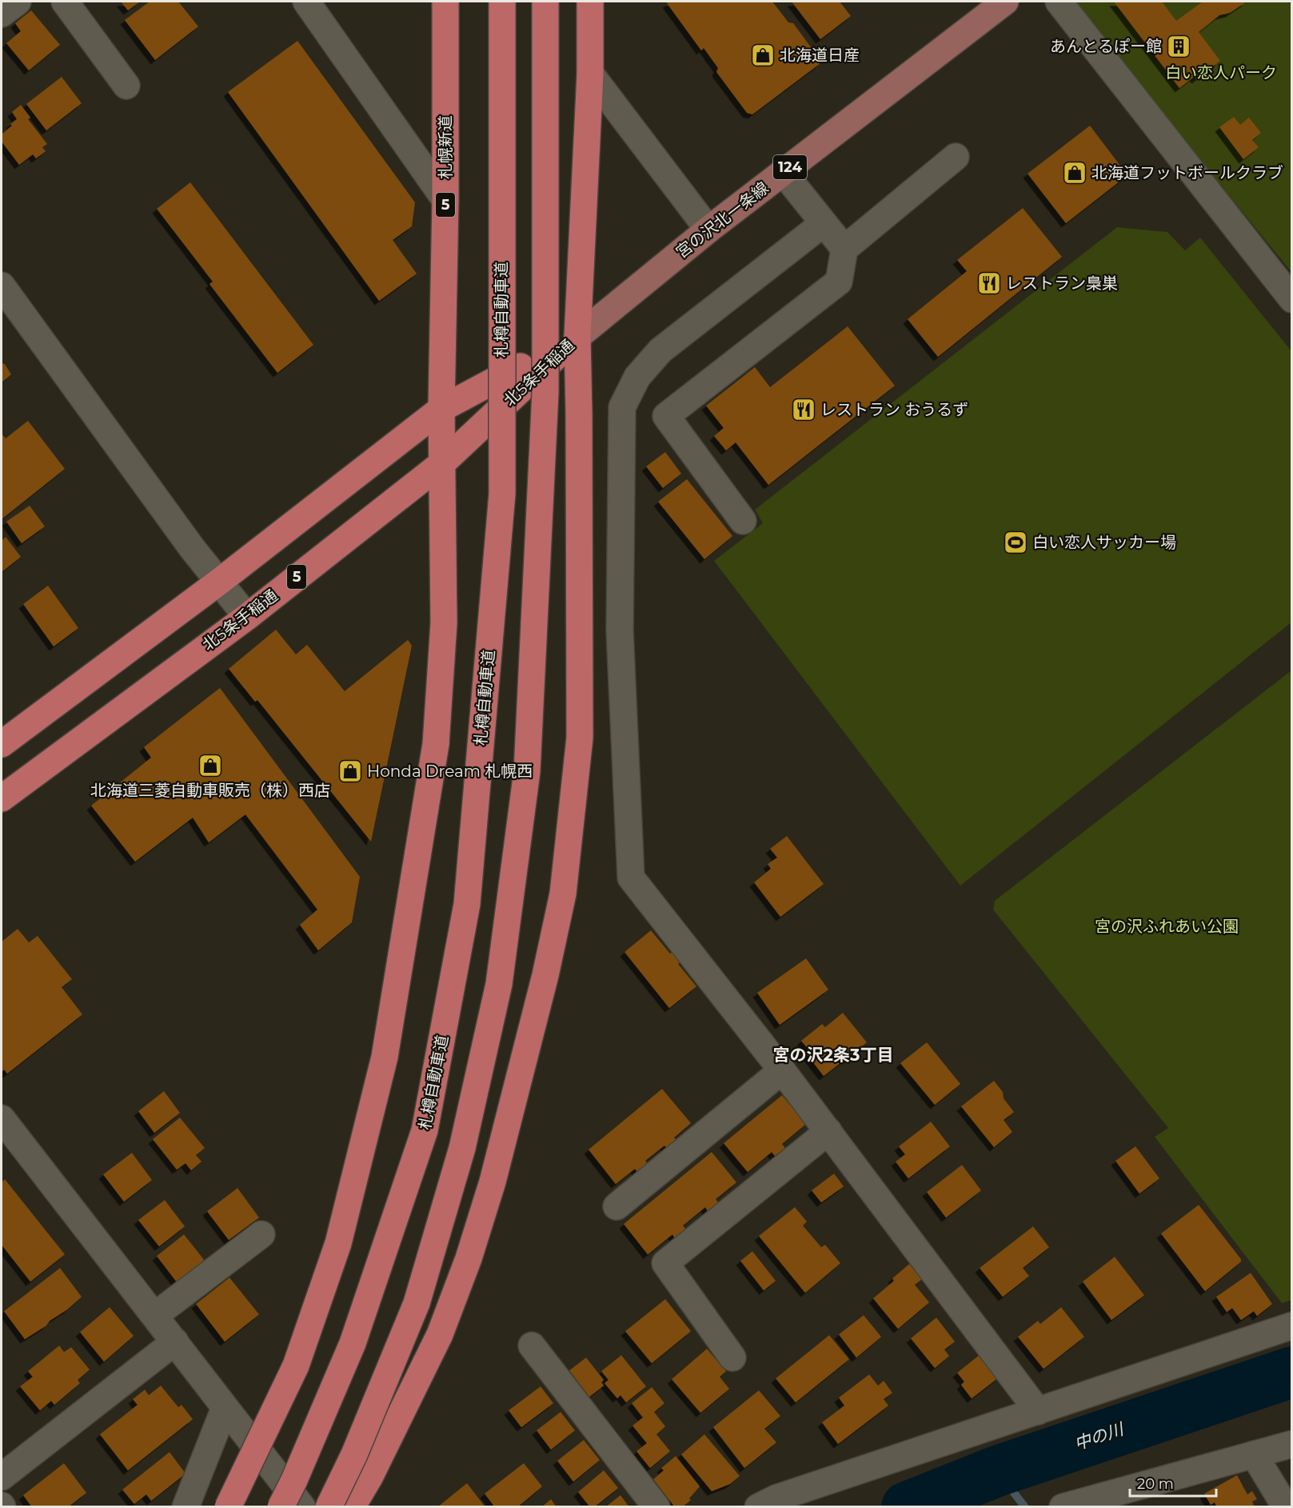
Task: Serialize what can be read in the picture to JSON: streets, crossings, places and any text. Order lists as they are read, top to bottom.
{
  "streets": {
    "highway": [
      "札幌新道",
      "5",
      "札樽自動車道",
      "北5条手稲通"
    ],
    "main road": ["124", "宮の沢北一条線"]
  },
  "crossings": [
    ["札幌新道", "5"],
    ["5", "北5条手稲通"],
    ["宮の沢北一条線", "北5条手稲通"]
  ],
  "districts": ["宮の沢2条3丁目"],
  "water": ["中の川"],
  "parks": ["白い恋人パーク", "宮の沢ふれあい公園"],
  "places": {
    "building": ["あんとるぽー館"],
    "shop": [
      "北海道日産",
      "北海道フットボールクラブ",
      "北海道三菱自動車販売（株）西店",
      "Honda Dream 札幌西"
    ],
    "restaurant": ["レストラン梟巣", "レストラン おうるず"],
    "sports": ["白い恋人サッカー場"]
  },
  "scale_bar": "20 m"
}
